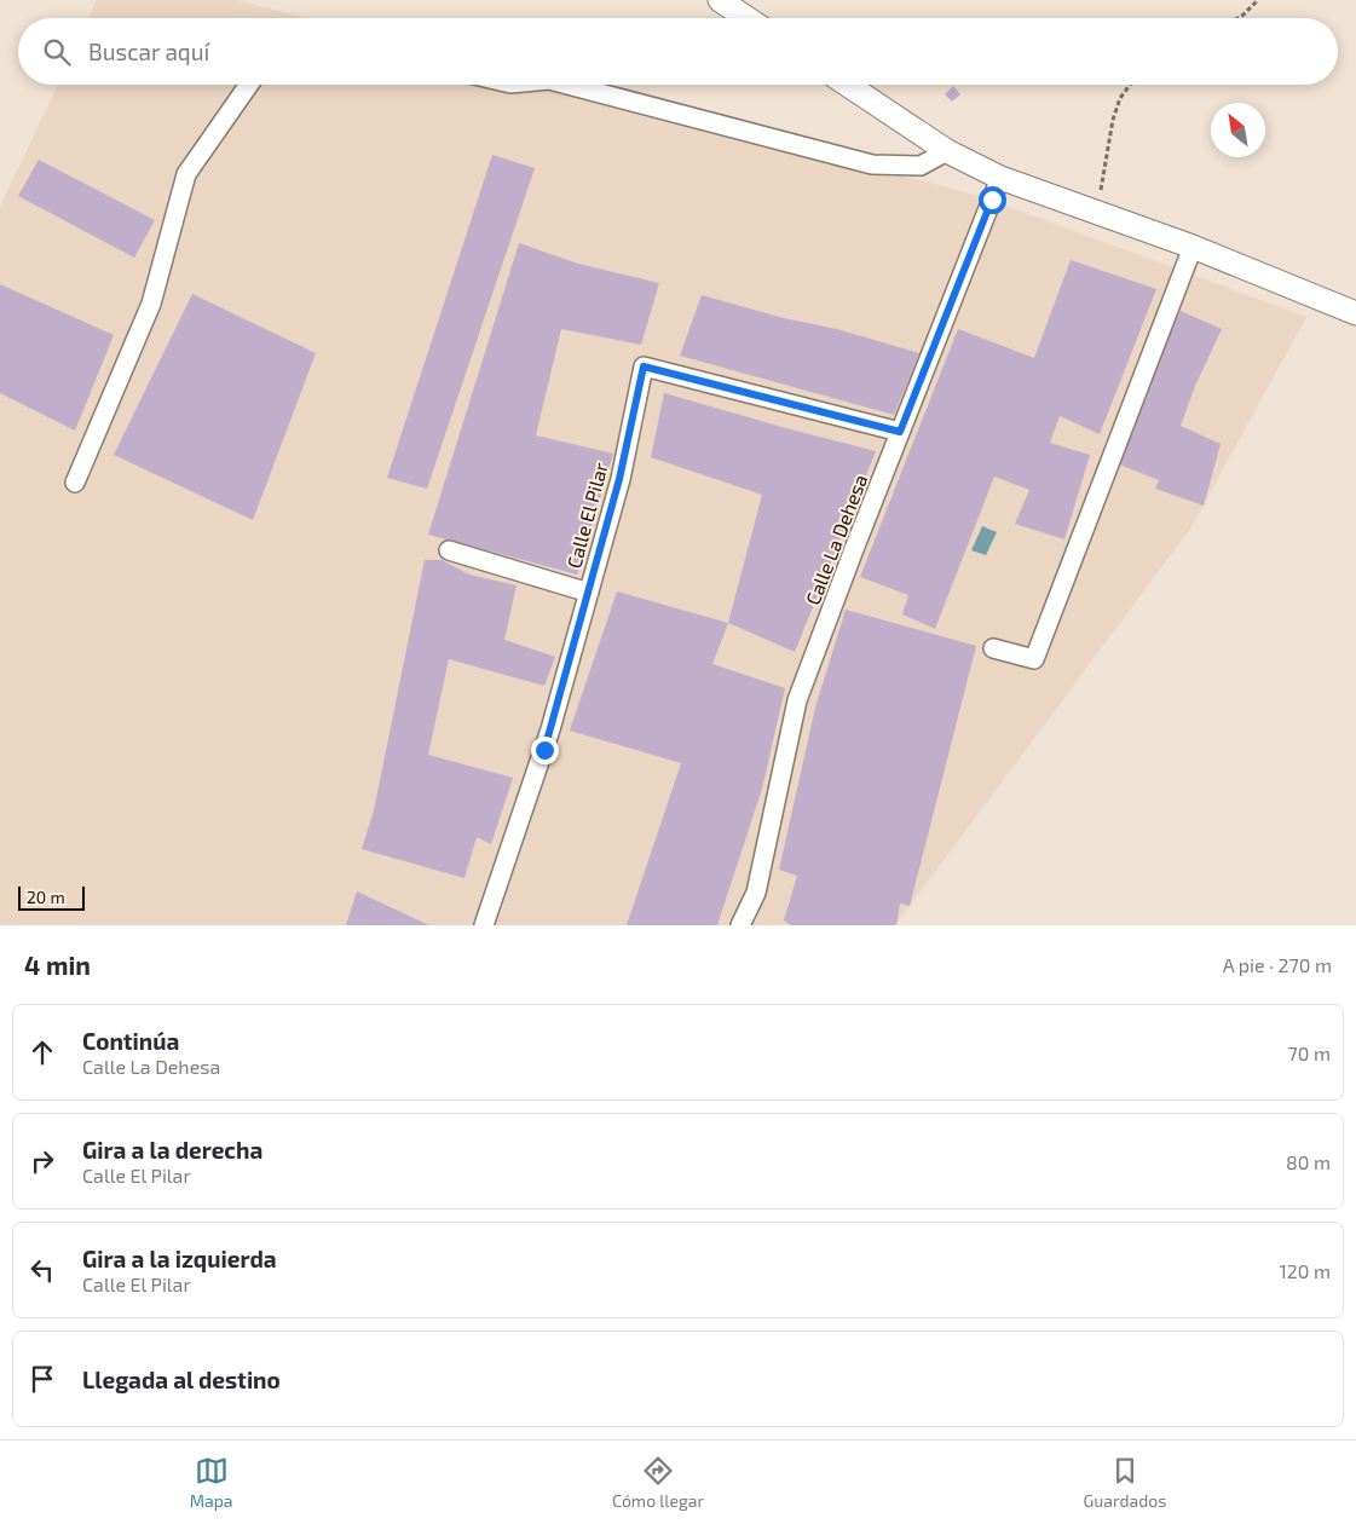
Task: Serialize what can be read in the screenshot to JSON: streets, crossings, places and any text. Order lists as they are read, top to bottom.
{
  "streets": {
    "street": ["Calle El Pilar", "Calle La Dehesa"]
  },
  "crossings": [
    ["Calle El Pilar", "Calle La Dehesa"]
  ],
  "scale_bar": "20 m",
  "north": "top left",
  "page": {
    "search": "Buscar aquí",
    "scale": "20 m",
    "heading": ["4 min", "A pie · 270 m"],
    "list": [
      ["Continúa", "Calle La Dehesa", "70 m"],
      ["Gira a la derecha", "Calle El Pilar", "80 m"],
      ["Gira a la izquierda", "Calle El Pilar", "120 m"],
      "Llegada al destino"
    ],
    "nav": ["Mapa", "Cómo llegar", "Guardados"]
  }
}
